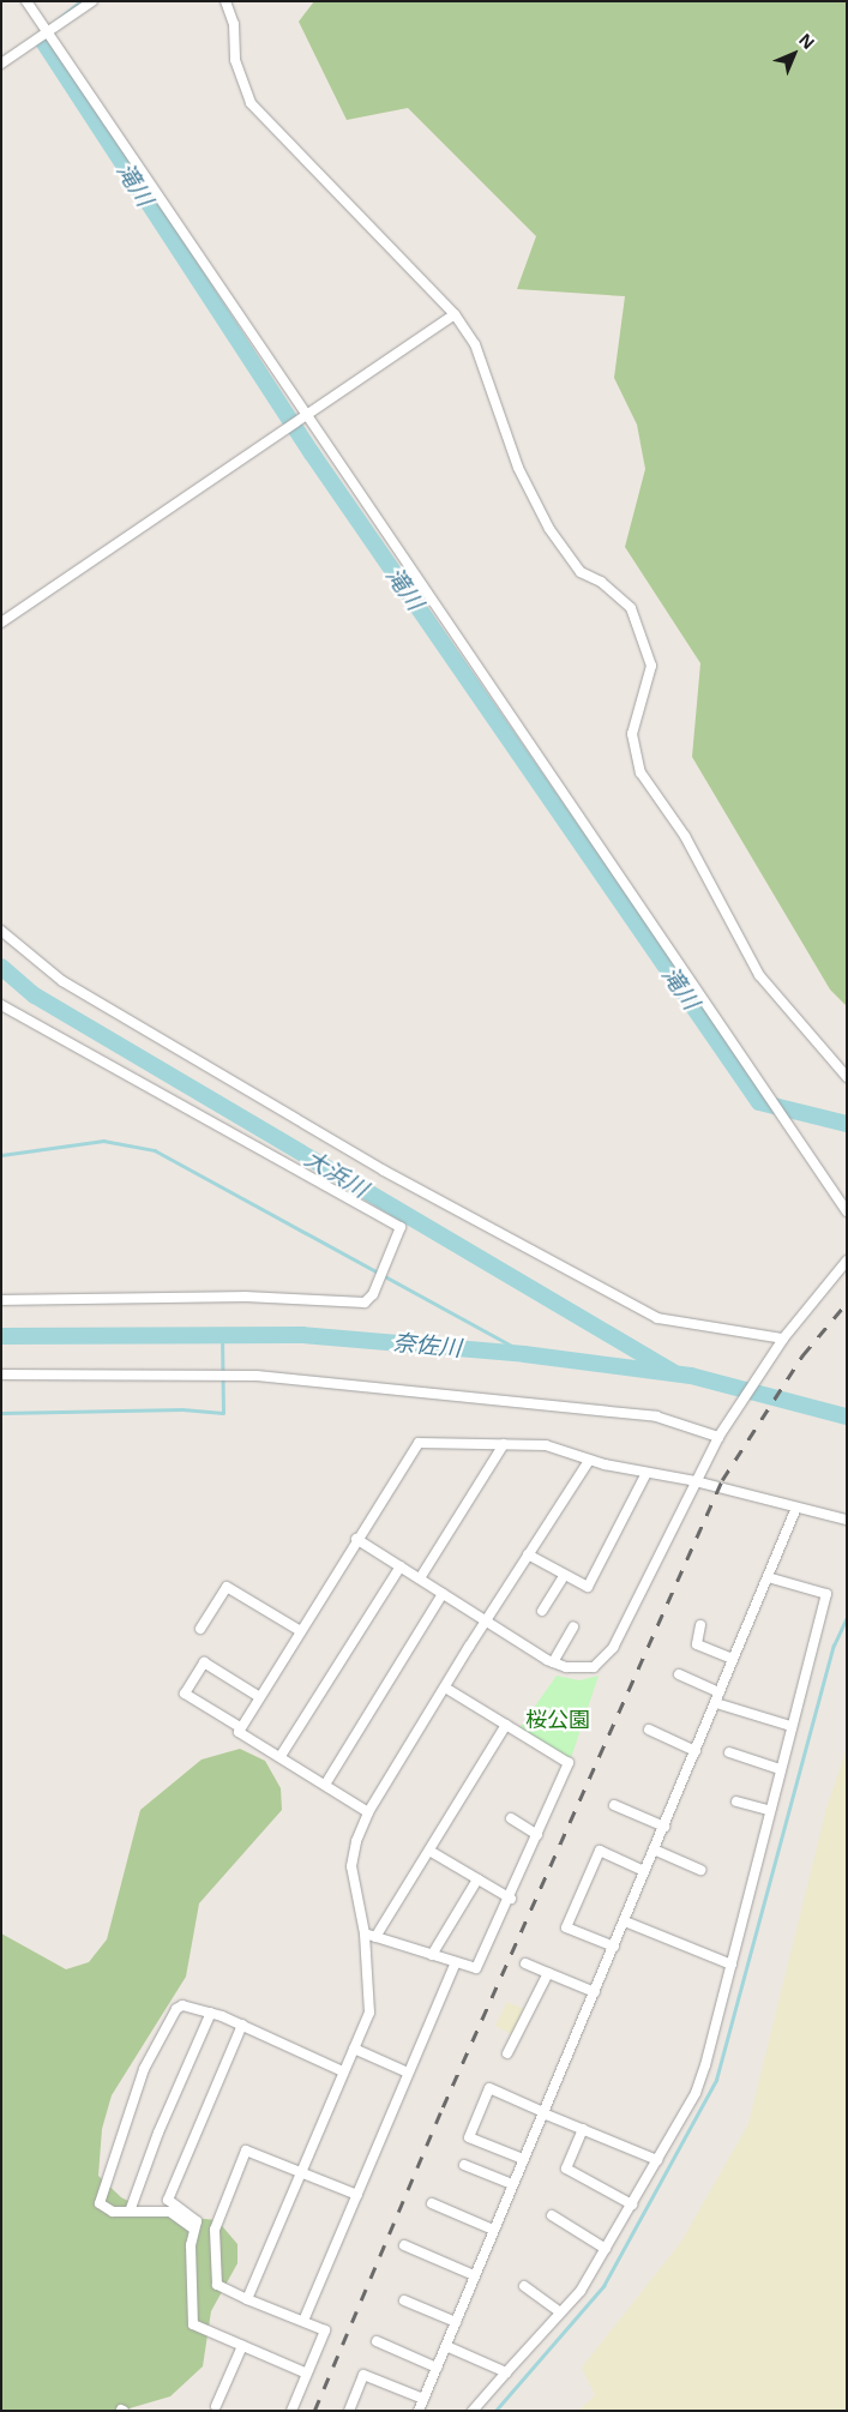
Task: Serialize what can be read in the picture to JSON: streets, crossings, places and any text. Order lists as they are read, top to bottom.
{
  "water": ["滝川", "大浜川", "奈佐川"],
  "parks": ["桜公園"],
  "north": "top right"
}
